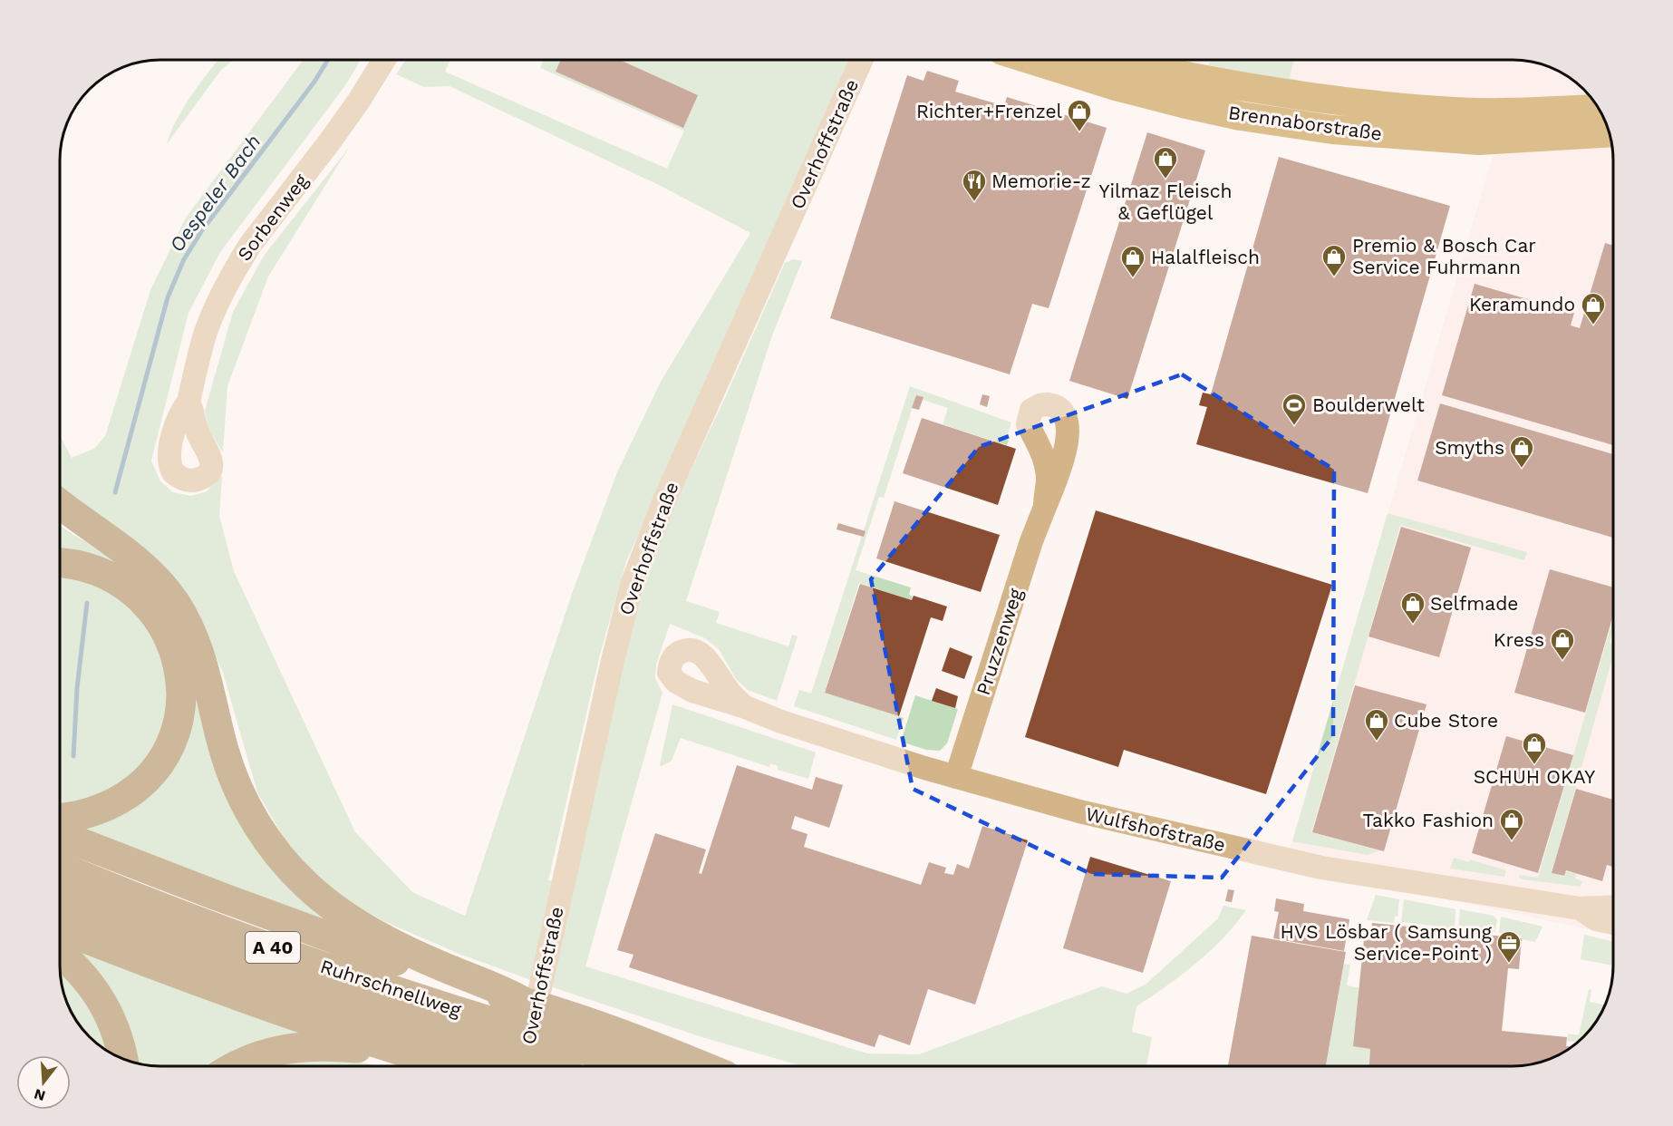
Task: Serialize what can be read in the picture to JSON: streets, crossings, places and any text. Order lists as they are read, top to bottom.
{
  "streets": {
    "highway": ["A 40", "Ruhrschnellweg"],
    "main road": ["Brennaborstraße"],
    "street": [
      "Overhoffstraße",
      "Sorbenweg",
      "Pruzzenweg",
      "Wulfshofstraße"
    ]
  },
  "crossings": [
    ["Pruzzenweg", "Wulfshofstraße"]
  ],
  "water": ["Oespeler Bach"],
  "places": {
    "shop": [
      "Richter+Frenzel",
      "Yilmaz Fleisch & Geflügel",
      "Premio & Bosch Car Service Fuhrmann",
      "Halalfleisch",
      "Keramundo",
      "Smyths",
      "Selfmade",
      "Kress",
      "Cube Store",
      "SCHUH OKAY",
      "Takko Fashion"
    ],
    "restaurant": ["Memorie-z"],
    "sports": ["Boulderwelt"],
    "office": ["HVS Lösbar ( Samsung Service-Point )"]
  },
  "north": "bottom"
}
